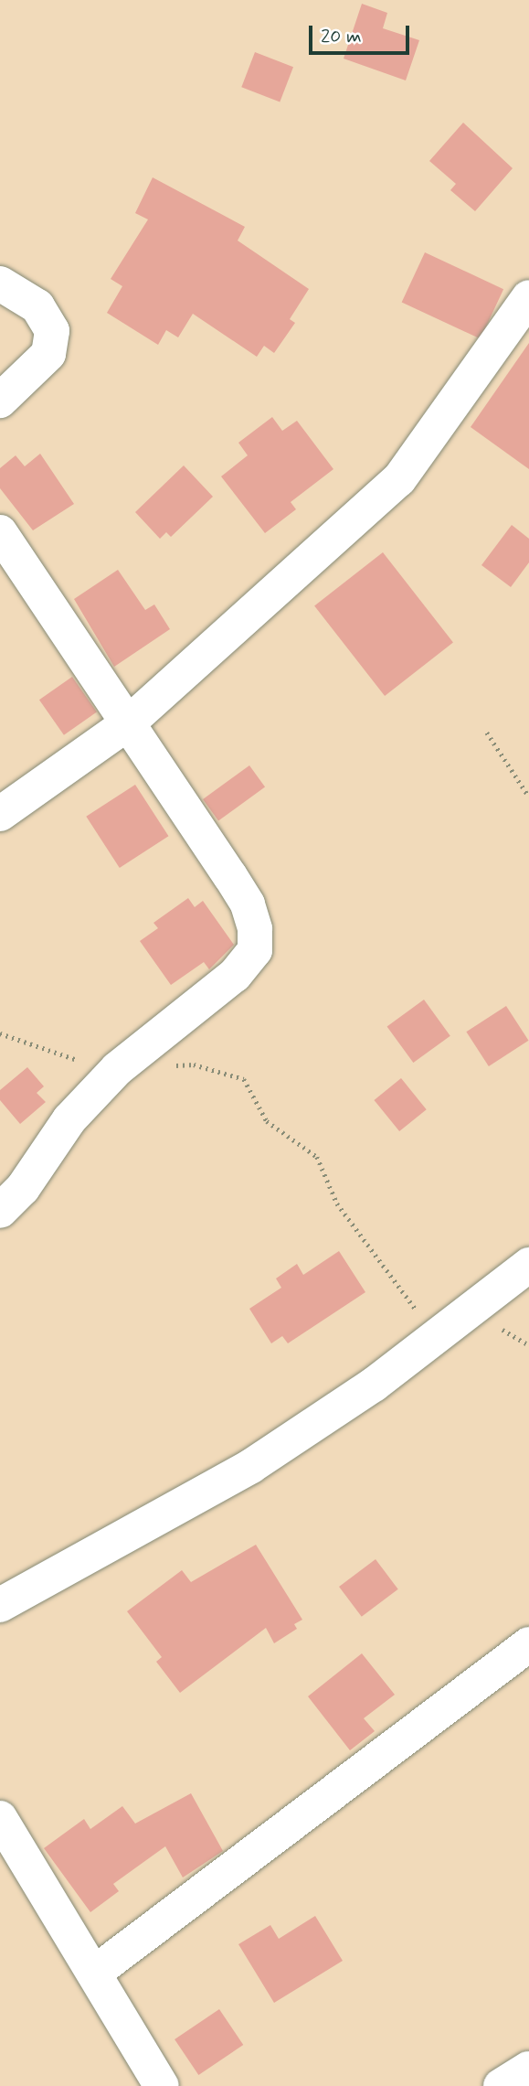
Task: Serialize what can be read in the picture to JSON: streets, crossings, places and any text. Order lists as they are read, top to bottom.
{
  "scale_bar": "20 m"
}
